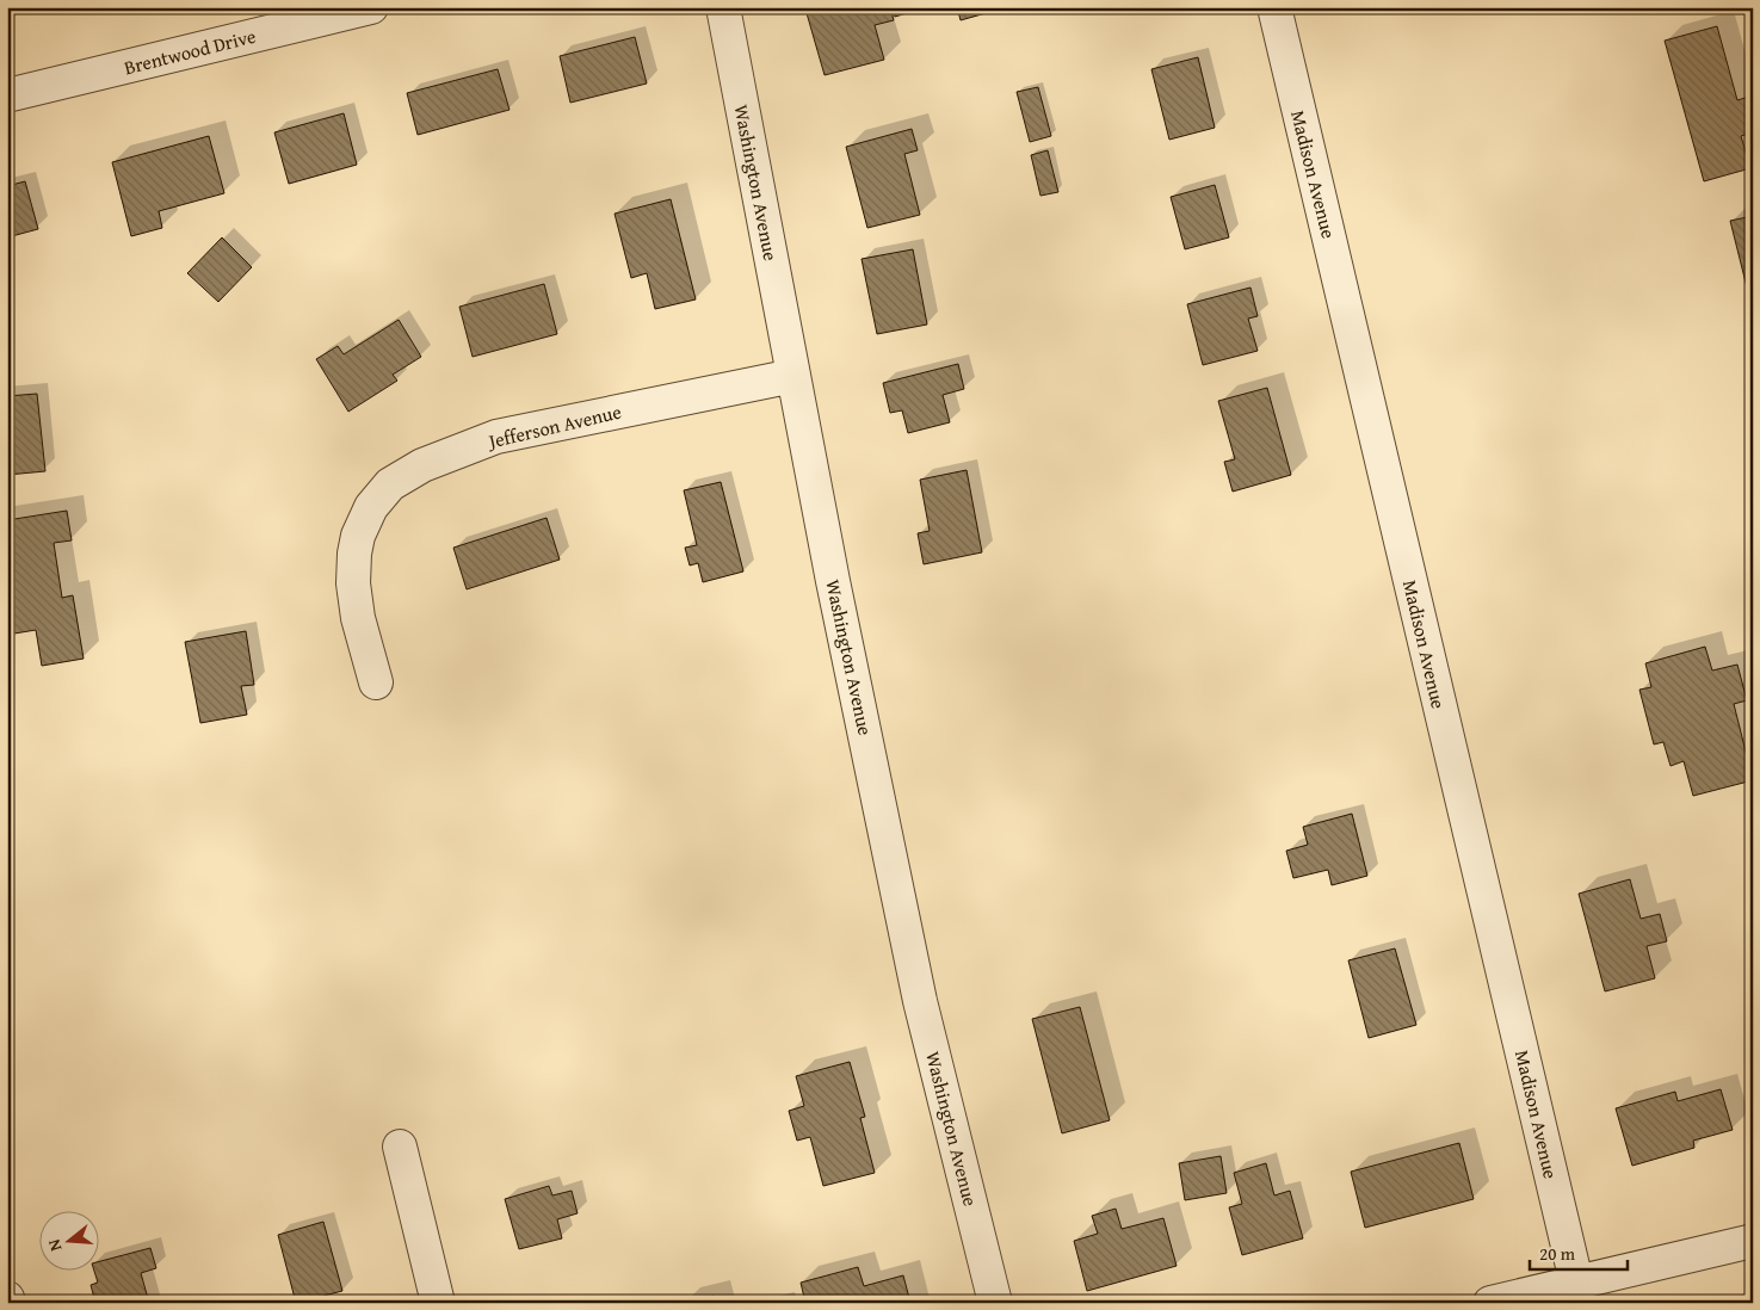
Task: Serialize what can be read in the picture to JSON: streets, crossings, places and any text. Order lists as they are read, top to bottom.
{
  "streets": {
    "street": [
      "Brentwood Drive",
      "Madison Avenue",
      "Washington Avenue",
      "Jefferson Avenue"
    ]
  },
  "crossings": [
    ["Washington Avenue", "Jefferson Avenue"]
  ],
  "scale_bar": "20 m",
  "north": "left"
}
